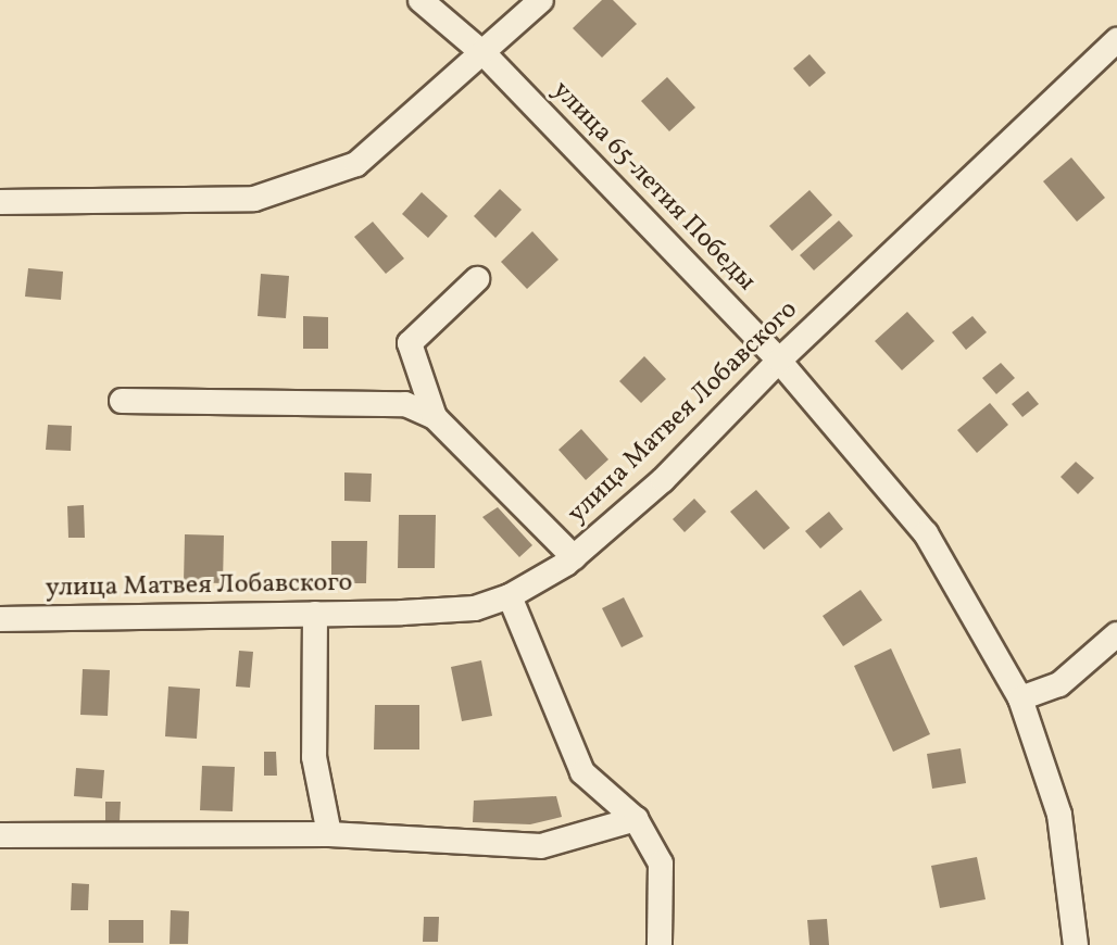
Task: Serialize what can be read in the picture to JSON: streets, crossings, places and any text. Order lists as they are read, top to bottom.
{
  "streets": {
    "street": ["улица 65-летия Победы", "улица Матвея Лобавского"]
  },
  "crossings": [
    ["улица 65-летия Победы", "улица Матвея Лобавского"]
  ]
}
